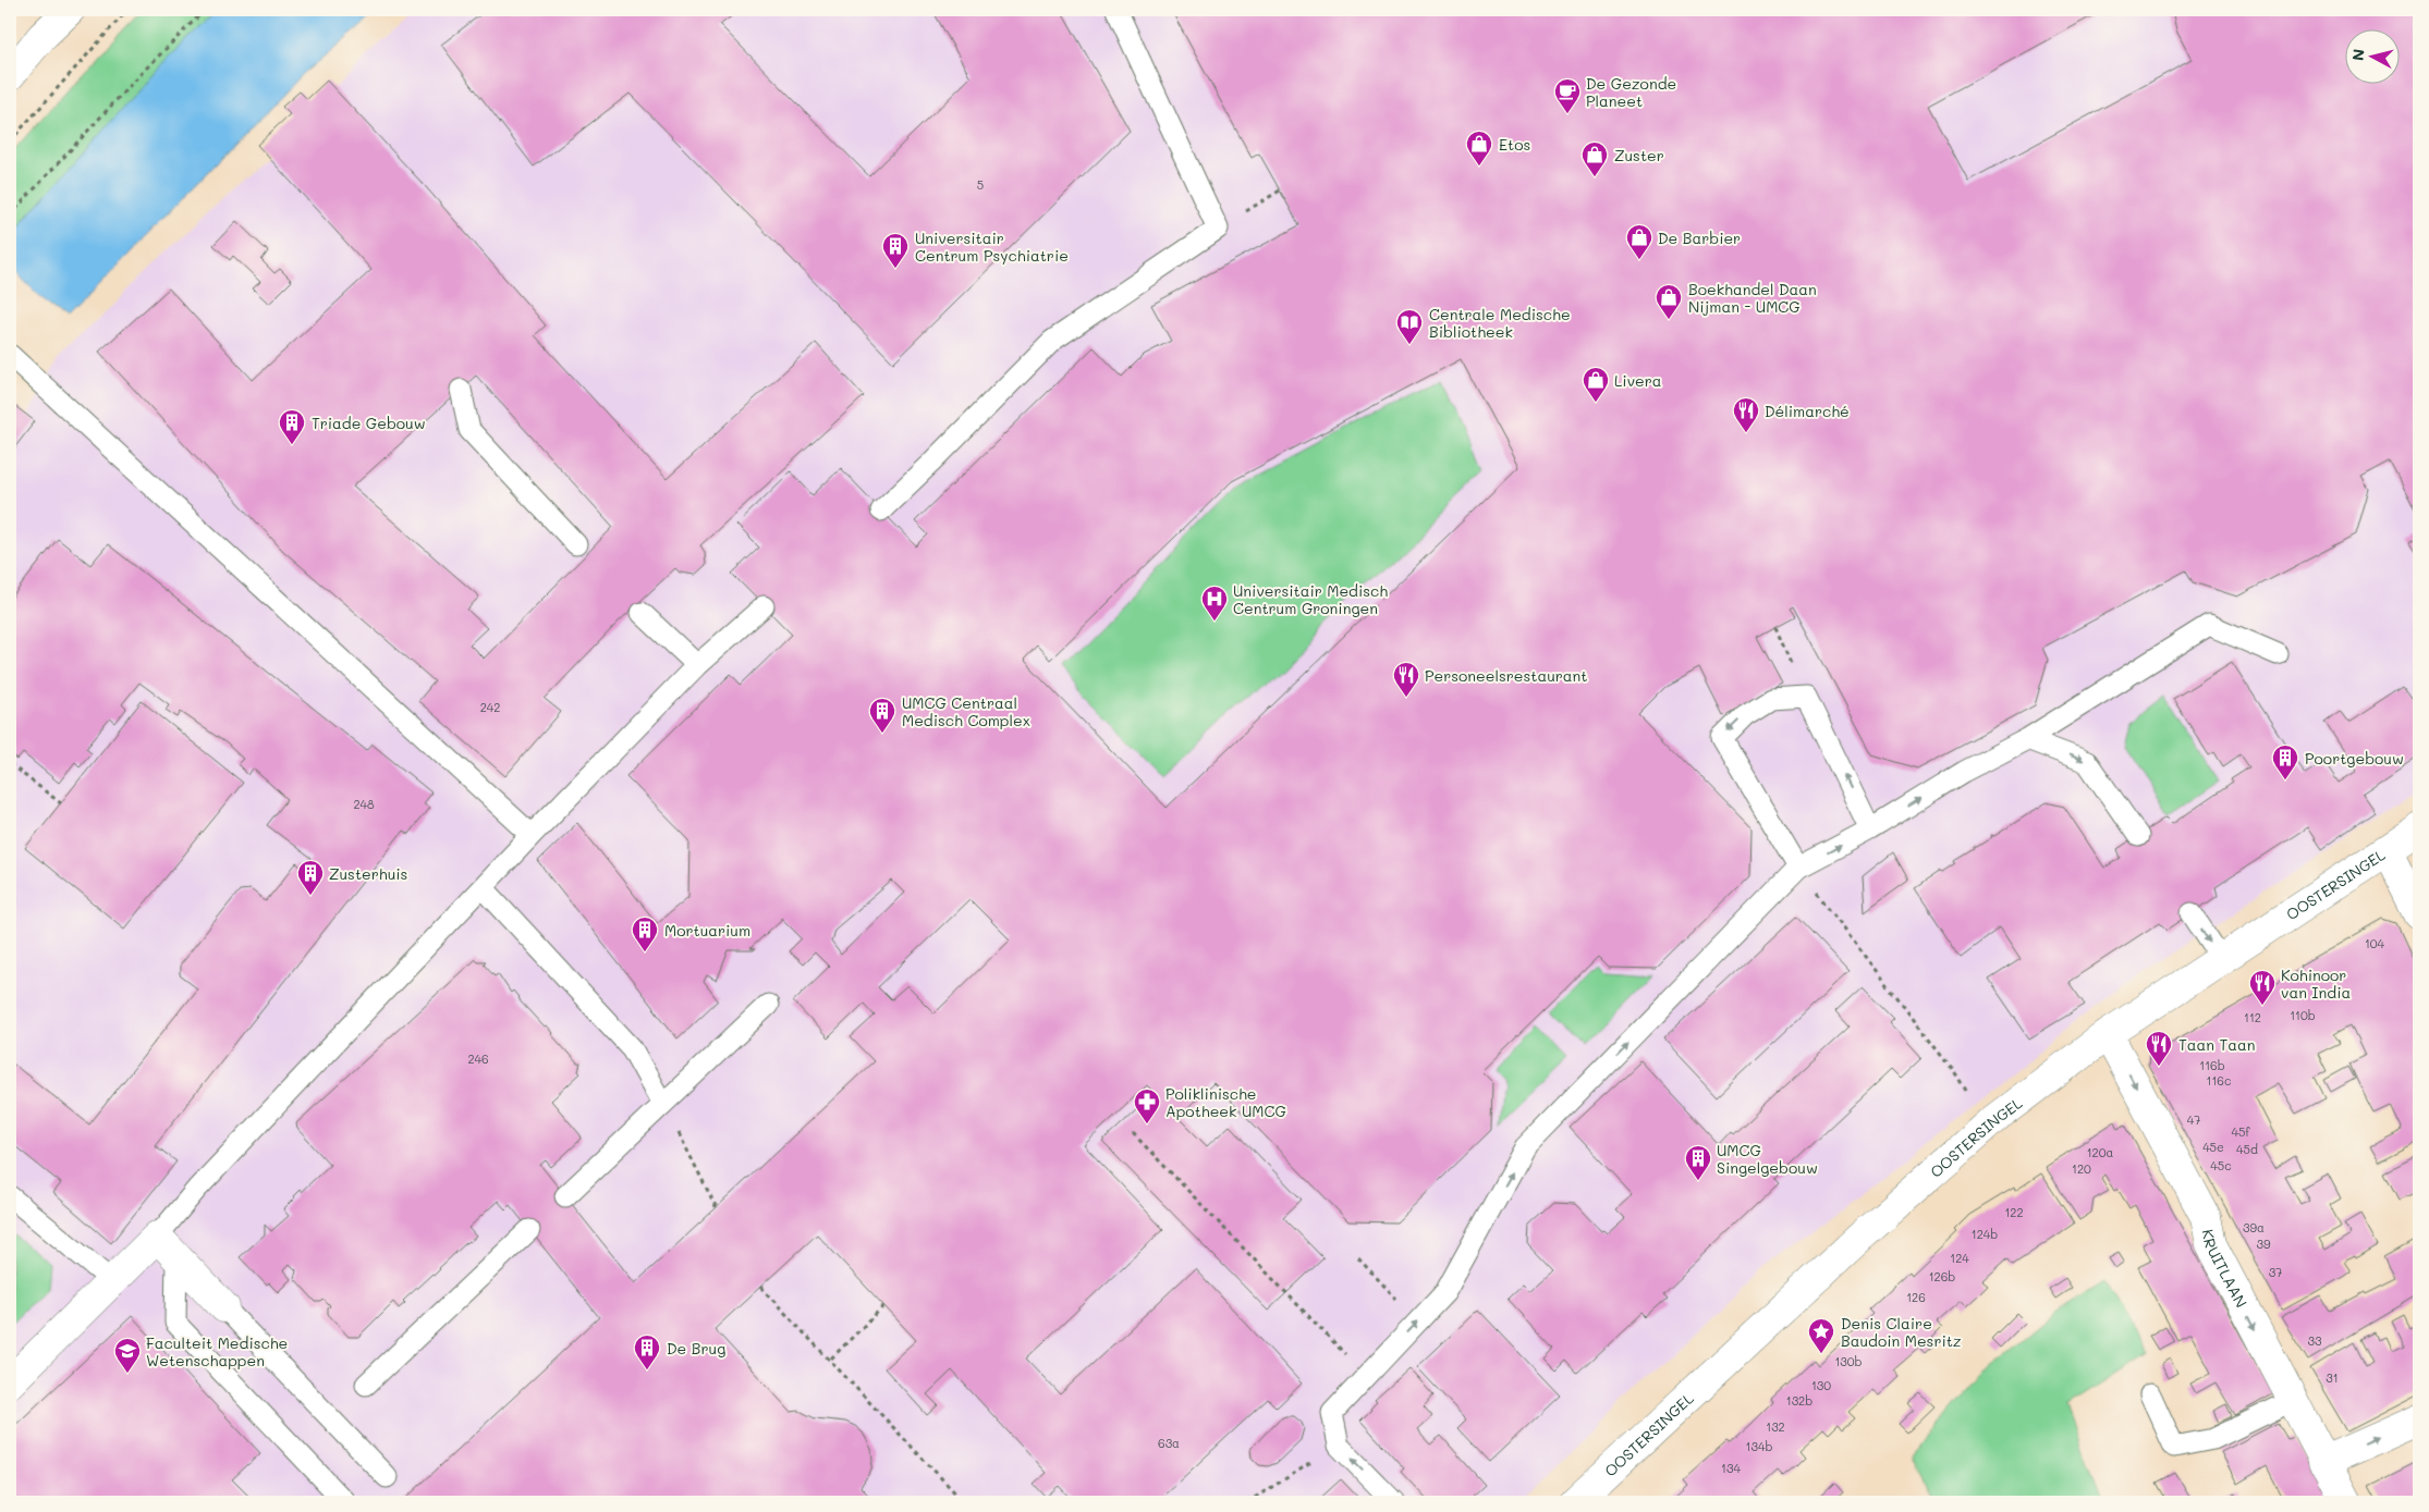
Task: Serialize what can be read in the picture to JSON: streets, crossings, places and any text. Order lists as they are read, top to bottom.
{
  "streets": {
    "street": ["OOSTERSINGEL", "KRUITLAAN"]
  },
  "crossings": [
    ["OOSTERSINGEL", "KRUITLAAN"]
  ],
  "one_way": ["KRUITLAAN"],
  "places": {
    "cafe": ["De Gezonde Planeet"],
    "shop": [
      "Etos",
      "Zuster",
      "De Barbier",
      "Boekhandel Daan Nijman - UMCG",
      "Livera"
    ],
    "building": [
      "Universitair Centrum Psychiatrie",
      "Triade Gebouw",
      "UMCG Centraal Medisch Complex",
      "Poortgebouw",
      "Zusterhuis",
      "Mortuarium",
      "UMCG Singelgebouw",
      "De Brug"
    ],
    "library": ["Centrale Medische Bibliotheek"],
    "restaurant": [
      "Délimarché",
      "Personeelsrestaurant",
      "Kohinoor van India",
      "Taan Taan"
    ],
    "hospital": ["Universitair Medisch Centrum Groningen"],
    "pharmacy": ["Poliklinische Apotheek UMCG"],
    "place": ["Denis Claire Baudoin Mesritz"],
    "school or university": ["Faculteit Medische Wetenschappen"]
  },
  "house_numbers": [
    "5",
    "242",
    "248",
    "104",
    "110b",
    "112",
    "246",
    "116b",
    "116c",
    "47",
    "45f",
    "45e",
    "45d",
    "120a",
    "45c",
    "120",
    "122",
    "39a",
    "124b",
    "39",
    "124",
    "37",
    "126b",
    "126",
    "33",
    "130b",
    "31",
    "130",
    "132b",
    "132",
    "63a",
    "134b",
    "134"
  ],
  "north": "left"
}
